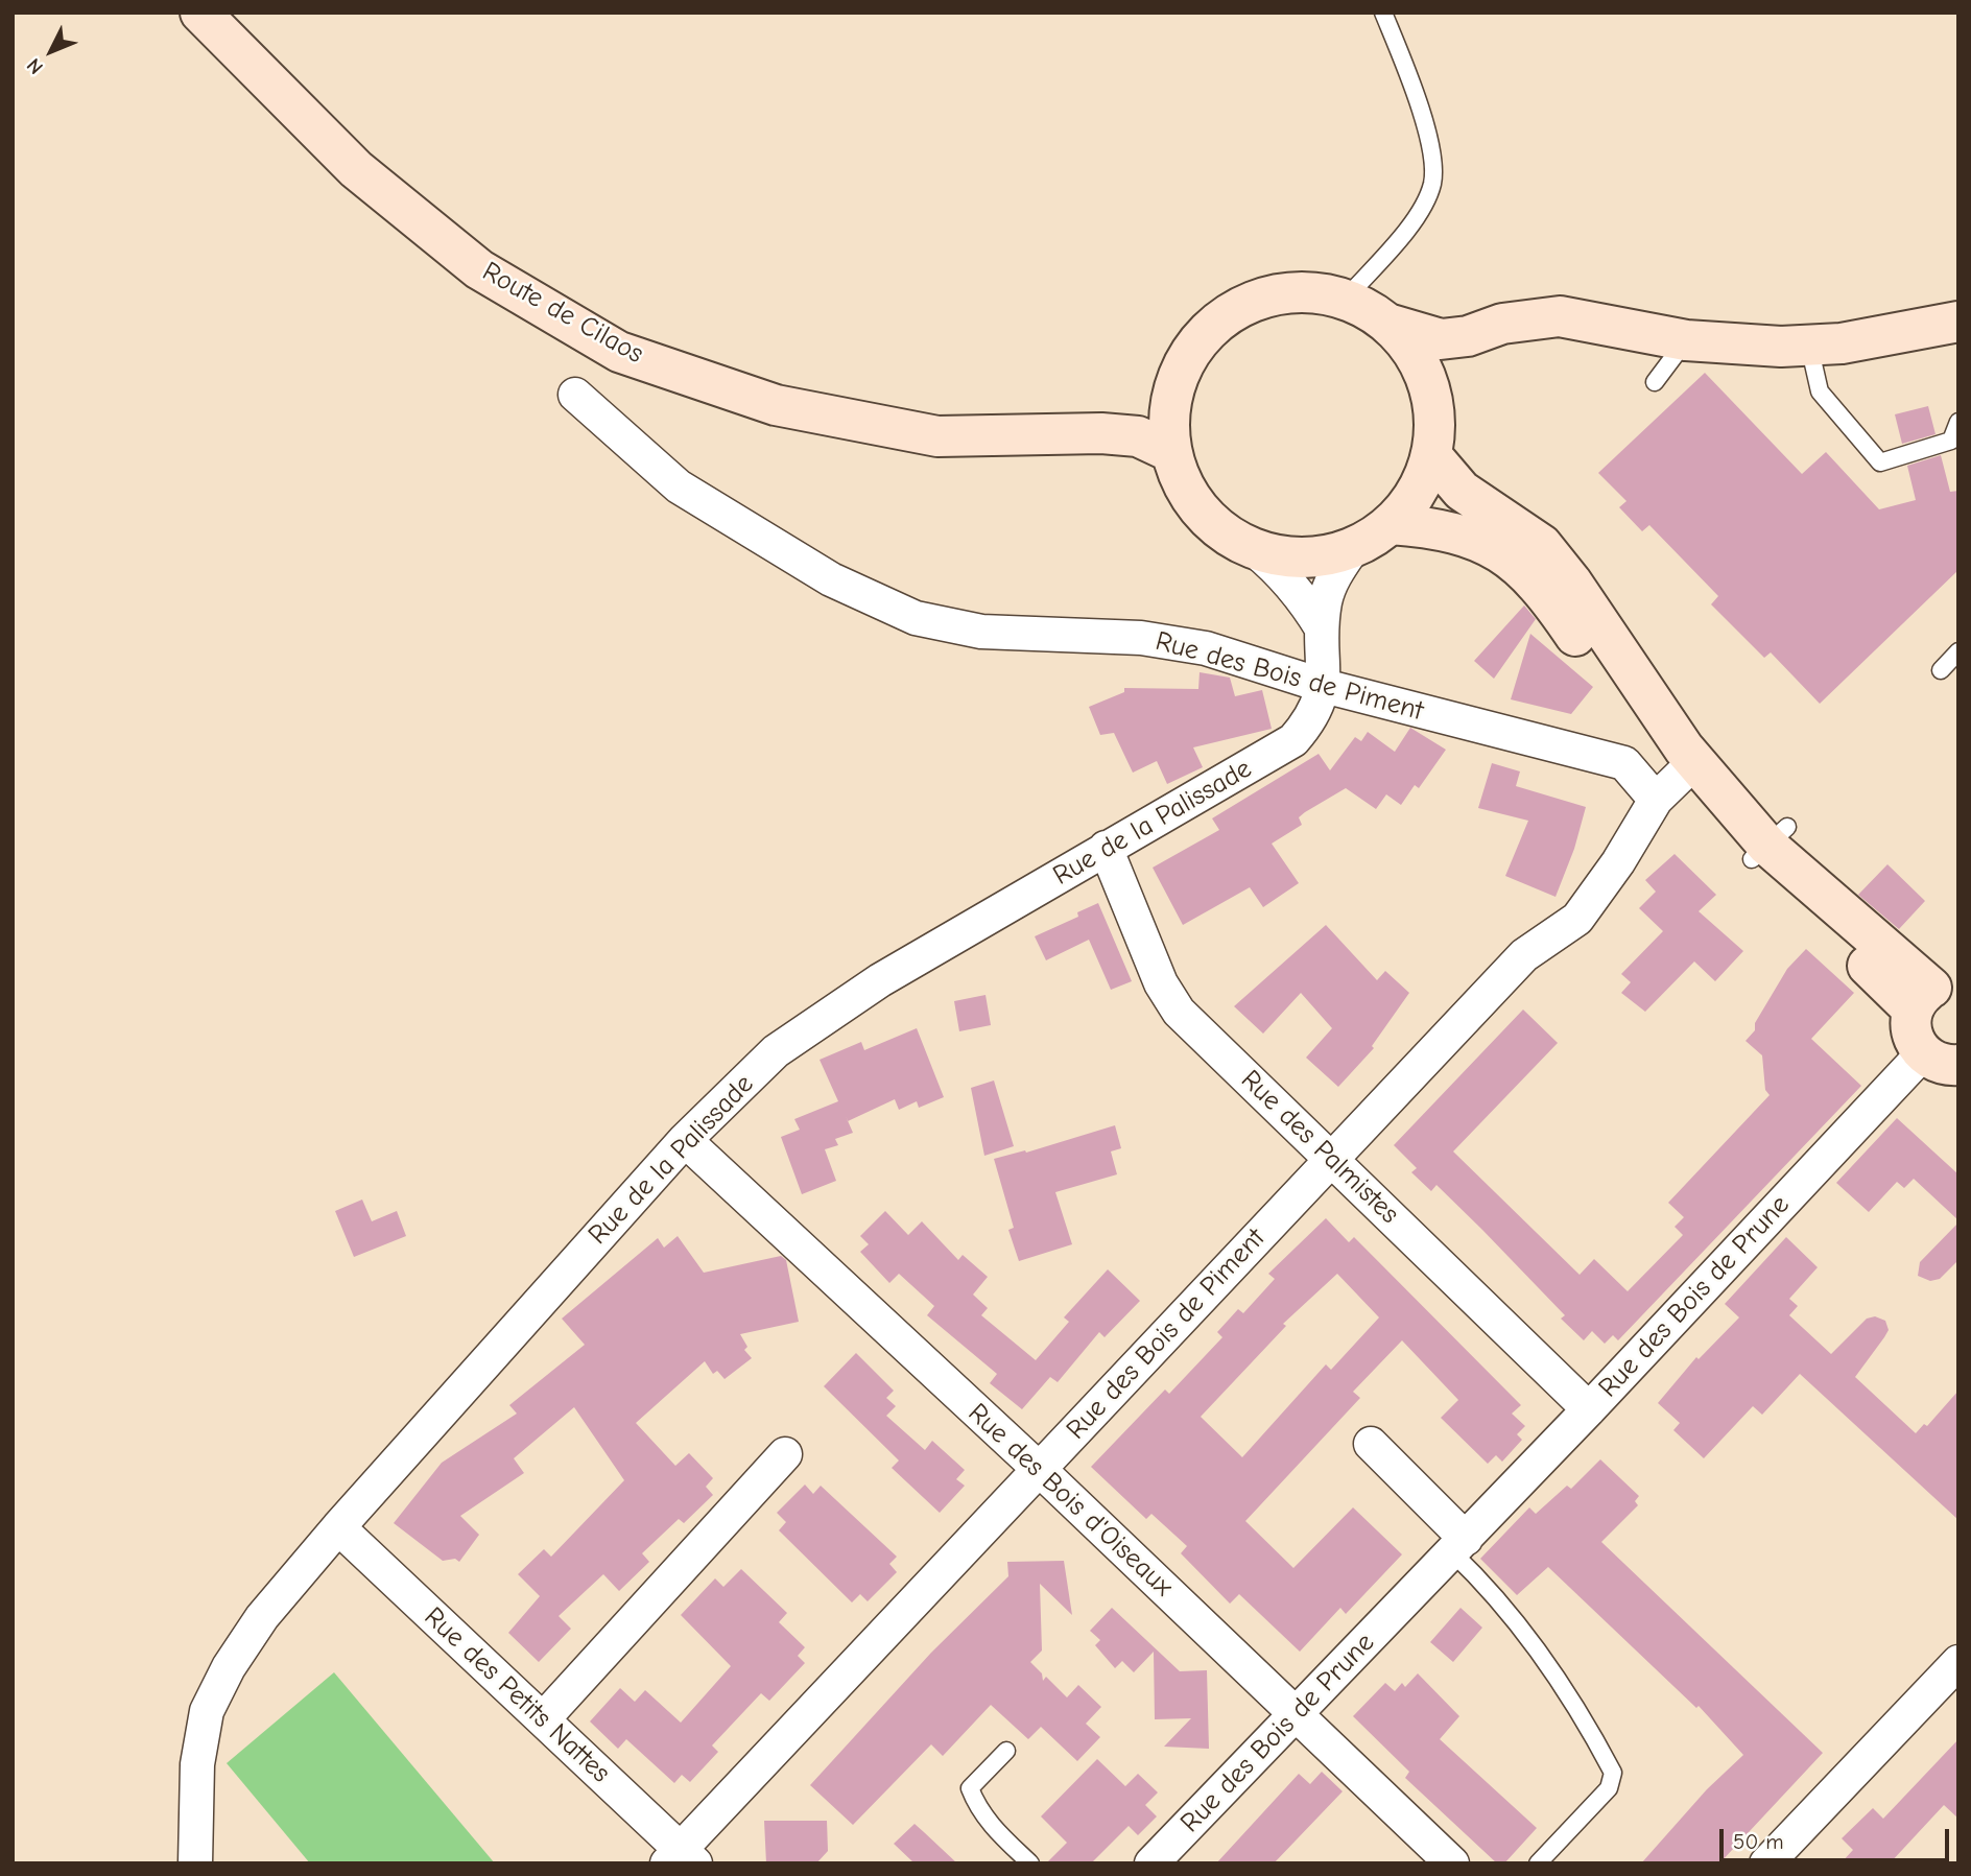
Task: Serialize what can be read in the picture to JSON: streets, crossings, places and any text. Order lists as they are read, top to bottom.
{
  "streets": {
    "main road": ["Route de Cilaos"],
    "street": [
      "Rue des Bois de Piment",
      "Rue de la Palissade",
      "Rue des Palmistes",
      "Rue des Bois de Prune",
      "Rue des Bois d'Oiseaux",
      "Rue des Petits Nattes"
    ]
  },
  "crossings": [
    ["Rue des Bois de Piment", "Rue de la Palissade"],
    ["Rue des Bois de Piment", "Rue des Palmistes"],
    ["Rue des Bois de Piment", "Rue des Bois d'Oiseaux"],
    ["Rue des Bois de Piment", "Rue des Petits Nattes"],
    ["Rue de la Palissade", "Rue des Palmistes"],
    ["Rue de la Palissade", "Rue des Bois d'Oiseaux"],
    ["Rue de la Palissade", "Rue des Petits Nattes"],
    ["Rue des Palmistes", "Rue des Bois de Prune"],
    ["Rue des Bois de Prune", "Rue des Bois d'Oiseaux"]
  ],
  "scale_bar": "50 m",
  "north": "bottom left"
}
